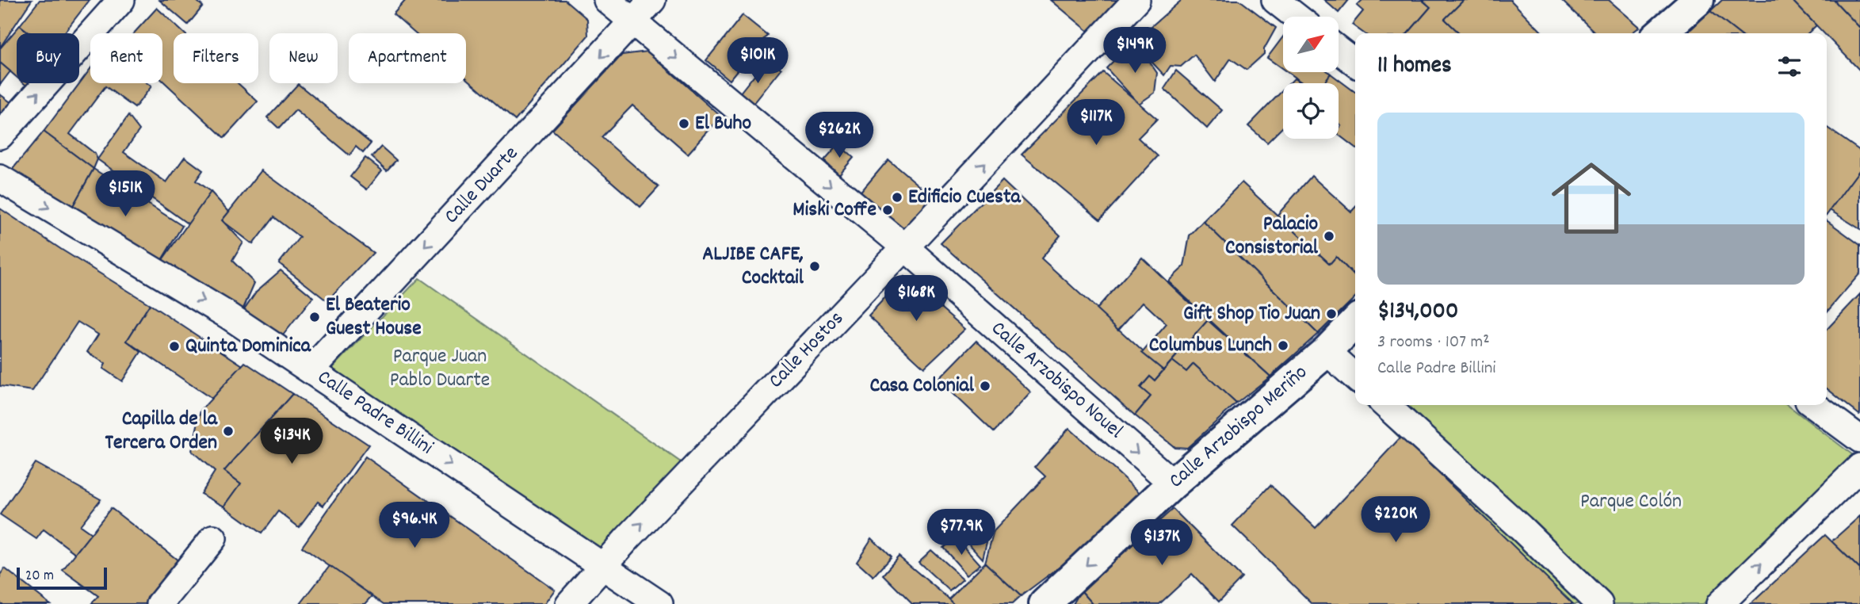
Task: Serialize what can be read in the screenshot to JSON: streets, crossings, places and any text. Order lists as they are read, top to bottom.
{
  "streets": {
    "street": [
      "Calle Duarte",
      "Calle Hostos",
      "Calle Arzobispo Nouel",
      "Calle Padre Billini",
      "Calle Arzobispo Meriño"
    ]
  },
  "crossings": [
    ["Calle Duarte", "Calle Arzobispo Nouel"],
    ["Calle Duarte", "Calle Padre Billini"],
    ["Calle Hostos", "Calle Arzobispo Nouel"],
    ["Calle Hostos", "Calle Padre Billini"],
    ["Calle Arzobispo Nouel", "Calle Arzobispo Meriño"]
  ],
  "one_way": [
    "Calle Duarte",
    "Calle Hostos",
    "Calle Arzobispo Nouel",
    "Calle Padre Billini",
    "Calle Arzobispo Meriño"
  ],
  "parks": ["Parque Juan Pablo Duarte", "Parque Colón"],
  "places": [
    "El Buho",
    "Edificio Cuesta",
    "Miski Coffe",
    "Palacio Consistorial",
    "ALJIBE CAFE, Cocktail",
    "Gift Shop Tio Juan",
    "El Beaterio Guest House",
    "Columbus Lunch",
    "Quinta Dominica",
    "Casa Colonial",
    "Capilla de la Tercera Orden"
  ],
  "scale_bar": "20 m",
  "north": "top right",
  "page": {
    "price": [
      "$149K",
      "$101K",
      "$117K",
      "$262K",
      "$151K",
      "$168K",
      "$134K",
      "$220K",
      "$96.4K",
      "$77.9K",
      "$137K"
    ],
    "chip": [
      "Buy",
      "Rent",
      "Filters",
      "New",
      "Apartment"
    ],
    "heading": "11 homes",
    "list": [
      {
        "name": "$134,000",
        "note": "3 rooms · 107 m² · Calle Padre Billini"
      }
    ],
    "scale": "20 m"
  }
}
